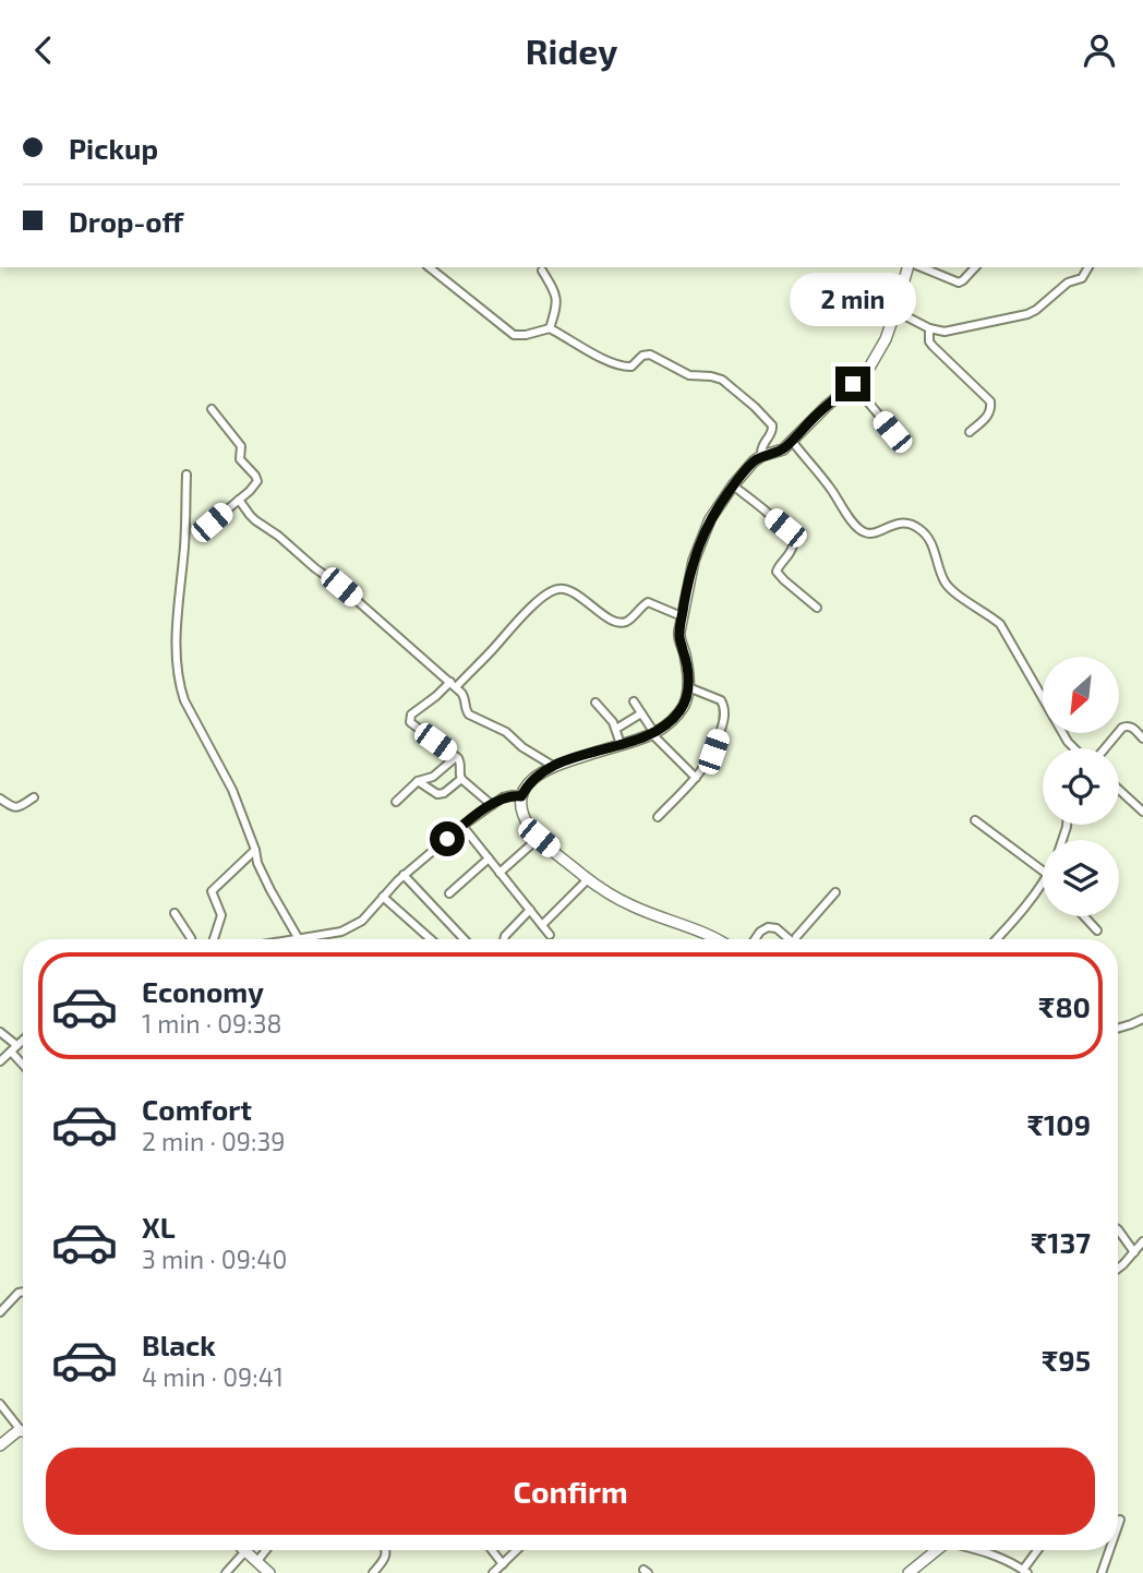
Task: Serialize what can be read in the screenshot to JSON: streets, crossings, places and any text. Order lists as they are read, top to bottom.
{
  "north": "bottom left",
  "page": {
    "header": "Ridey",
    "banner": ["Pickup", "Drop-off"],
    "bubble": "2 min",
    "list": [
      {
        "name": "Economy",
        "note": "1 min · 09:38",
        "value": "₹80"
      },
      {
        "name": "Comfort",
        "note": "2 min · 09:39",
        "value": "₹109"
      },
      {
        "name": "XL",
        "note": "3 min · 09:40",
        "value": "₹137"
      },
      {
        "name": "Black",
        "note": "4 min · 09:41",
        "value": "₹95"
      }
    ],
    "buttons": "Confirm"
  }
}
